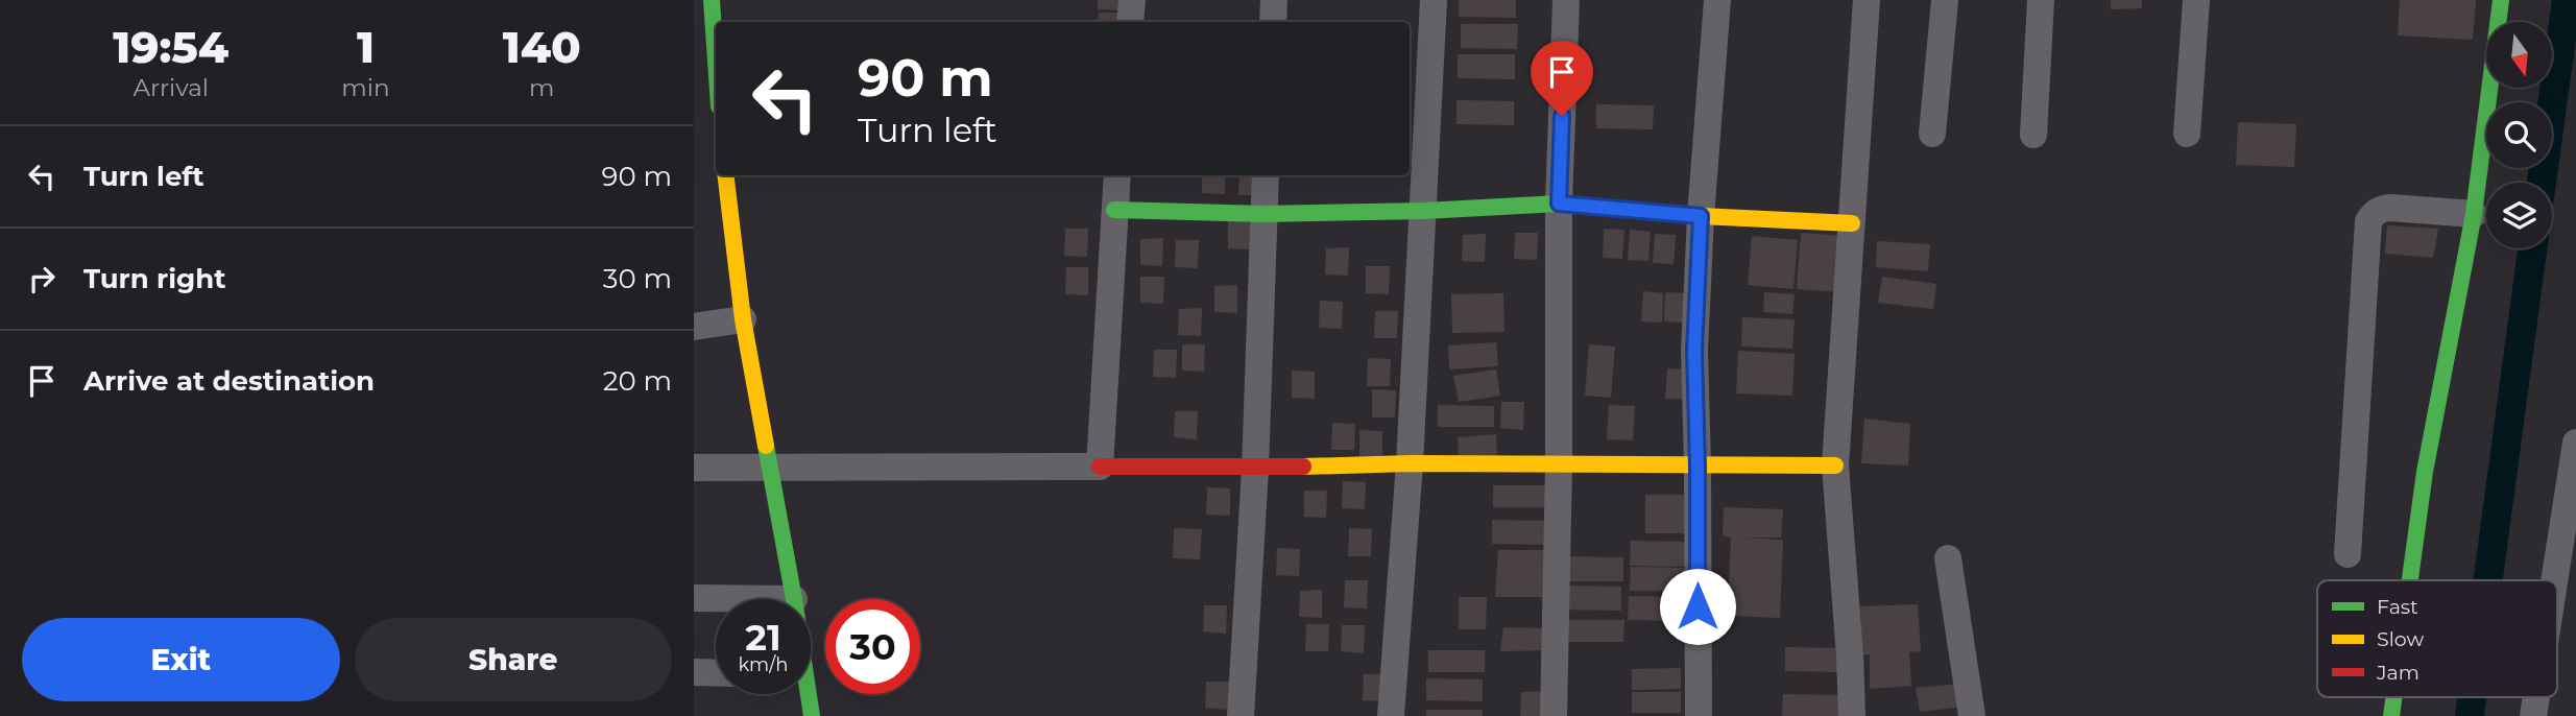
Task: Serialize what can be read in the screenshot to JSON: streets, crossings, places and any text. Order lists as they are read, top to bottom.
{
  "legend": ["Fast", "Slow", "Jam"],
  "north": "bottom",
  "page": {
    "eta": [
      "19:54",
      "Arrival",
      "1",
      "min",
      "140",
      "m"
    ],
    "turn": ["90 m", "Turn left"],
    "list": [
      {
        "name": "Turn left",
        "value": "90 m"
      },
      {
        "name": "Turn right",
        "value": "30 m"
      },
      {
        "name": "Arrive at destination",
        "value": "20 m"
      }
    ],
    "speed": "21 km/h",
    "limit": "30",
    "buttons": ["Exit", "Share"]
  }
}
